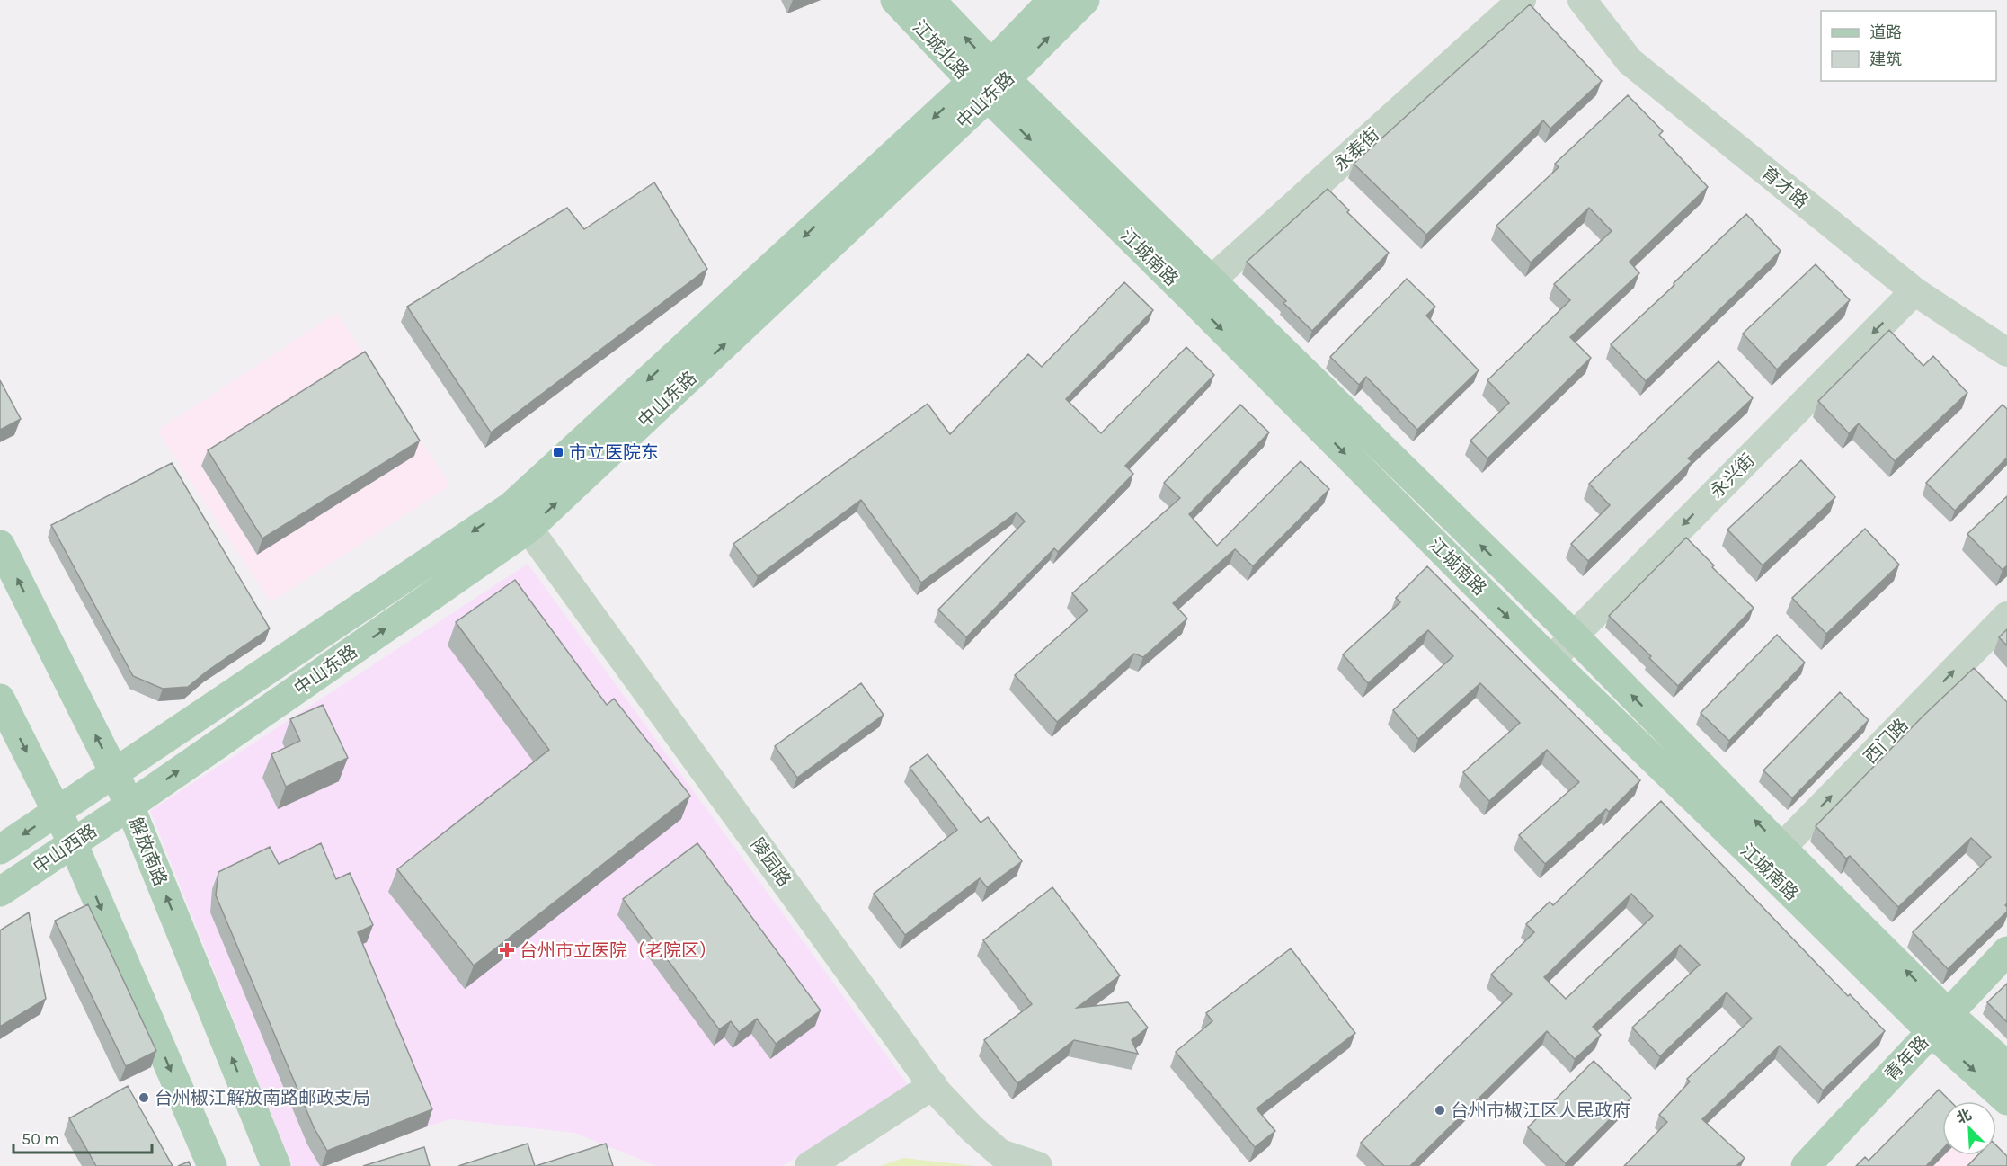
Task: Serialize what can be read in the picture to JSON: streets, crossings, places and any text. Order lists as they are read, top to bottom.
{
  "streets": {
    "main road": [
      "江城北路",
      "中山东路",
      "江城南路",
      "中山西路",
      "解放南路",
      "青年路"
    ],
    "street": [
      "永泰街",
      "育才路",
      "永兴街",
      "西门路",
      "陵园路"
    ]
  },
  "crossings": [
    ["江城北路", "中山东路"],
    ["江城北路", "江城南路"],
    ["中山东路", "江城南路"],
    ["中山东路", "中山西路"],
    ["中山东路", "解放南路"],
    ["中山东路", "陵园路"],
    ["永泰街", "江城南路"],
    ["育才路", "永兴街"],
    ["江城南路", "永兴街"],
    ["江城南路", "西门路"],
    ["江城南路", "青年路"],
    ["中山西路", "解放南路"]
  ],
  "one_way": ["永兴街", "西门路"],
  "places": {
    "transit": ["市立医院东"],
    "health": ["台州市立医院（老院区）"],
    "other": ["台州椒江解放南路邮政支局", "台州市椒江区人民政府"]
  },
  "legend": ["道路", "建筑"],
  "scale_bar": "50 m",
  "north": "top left"
}
